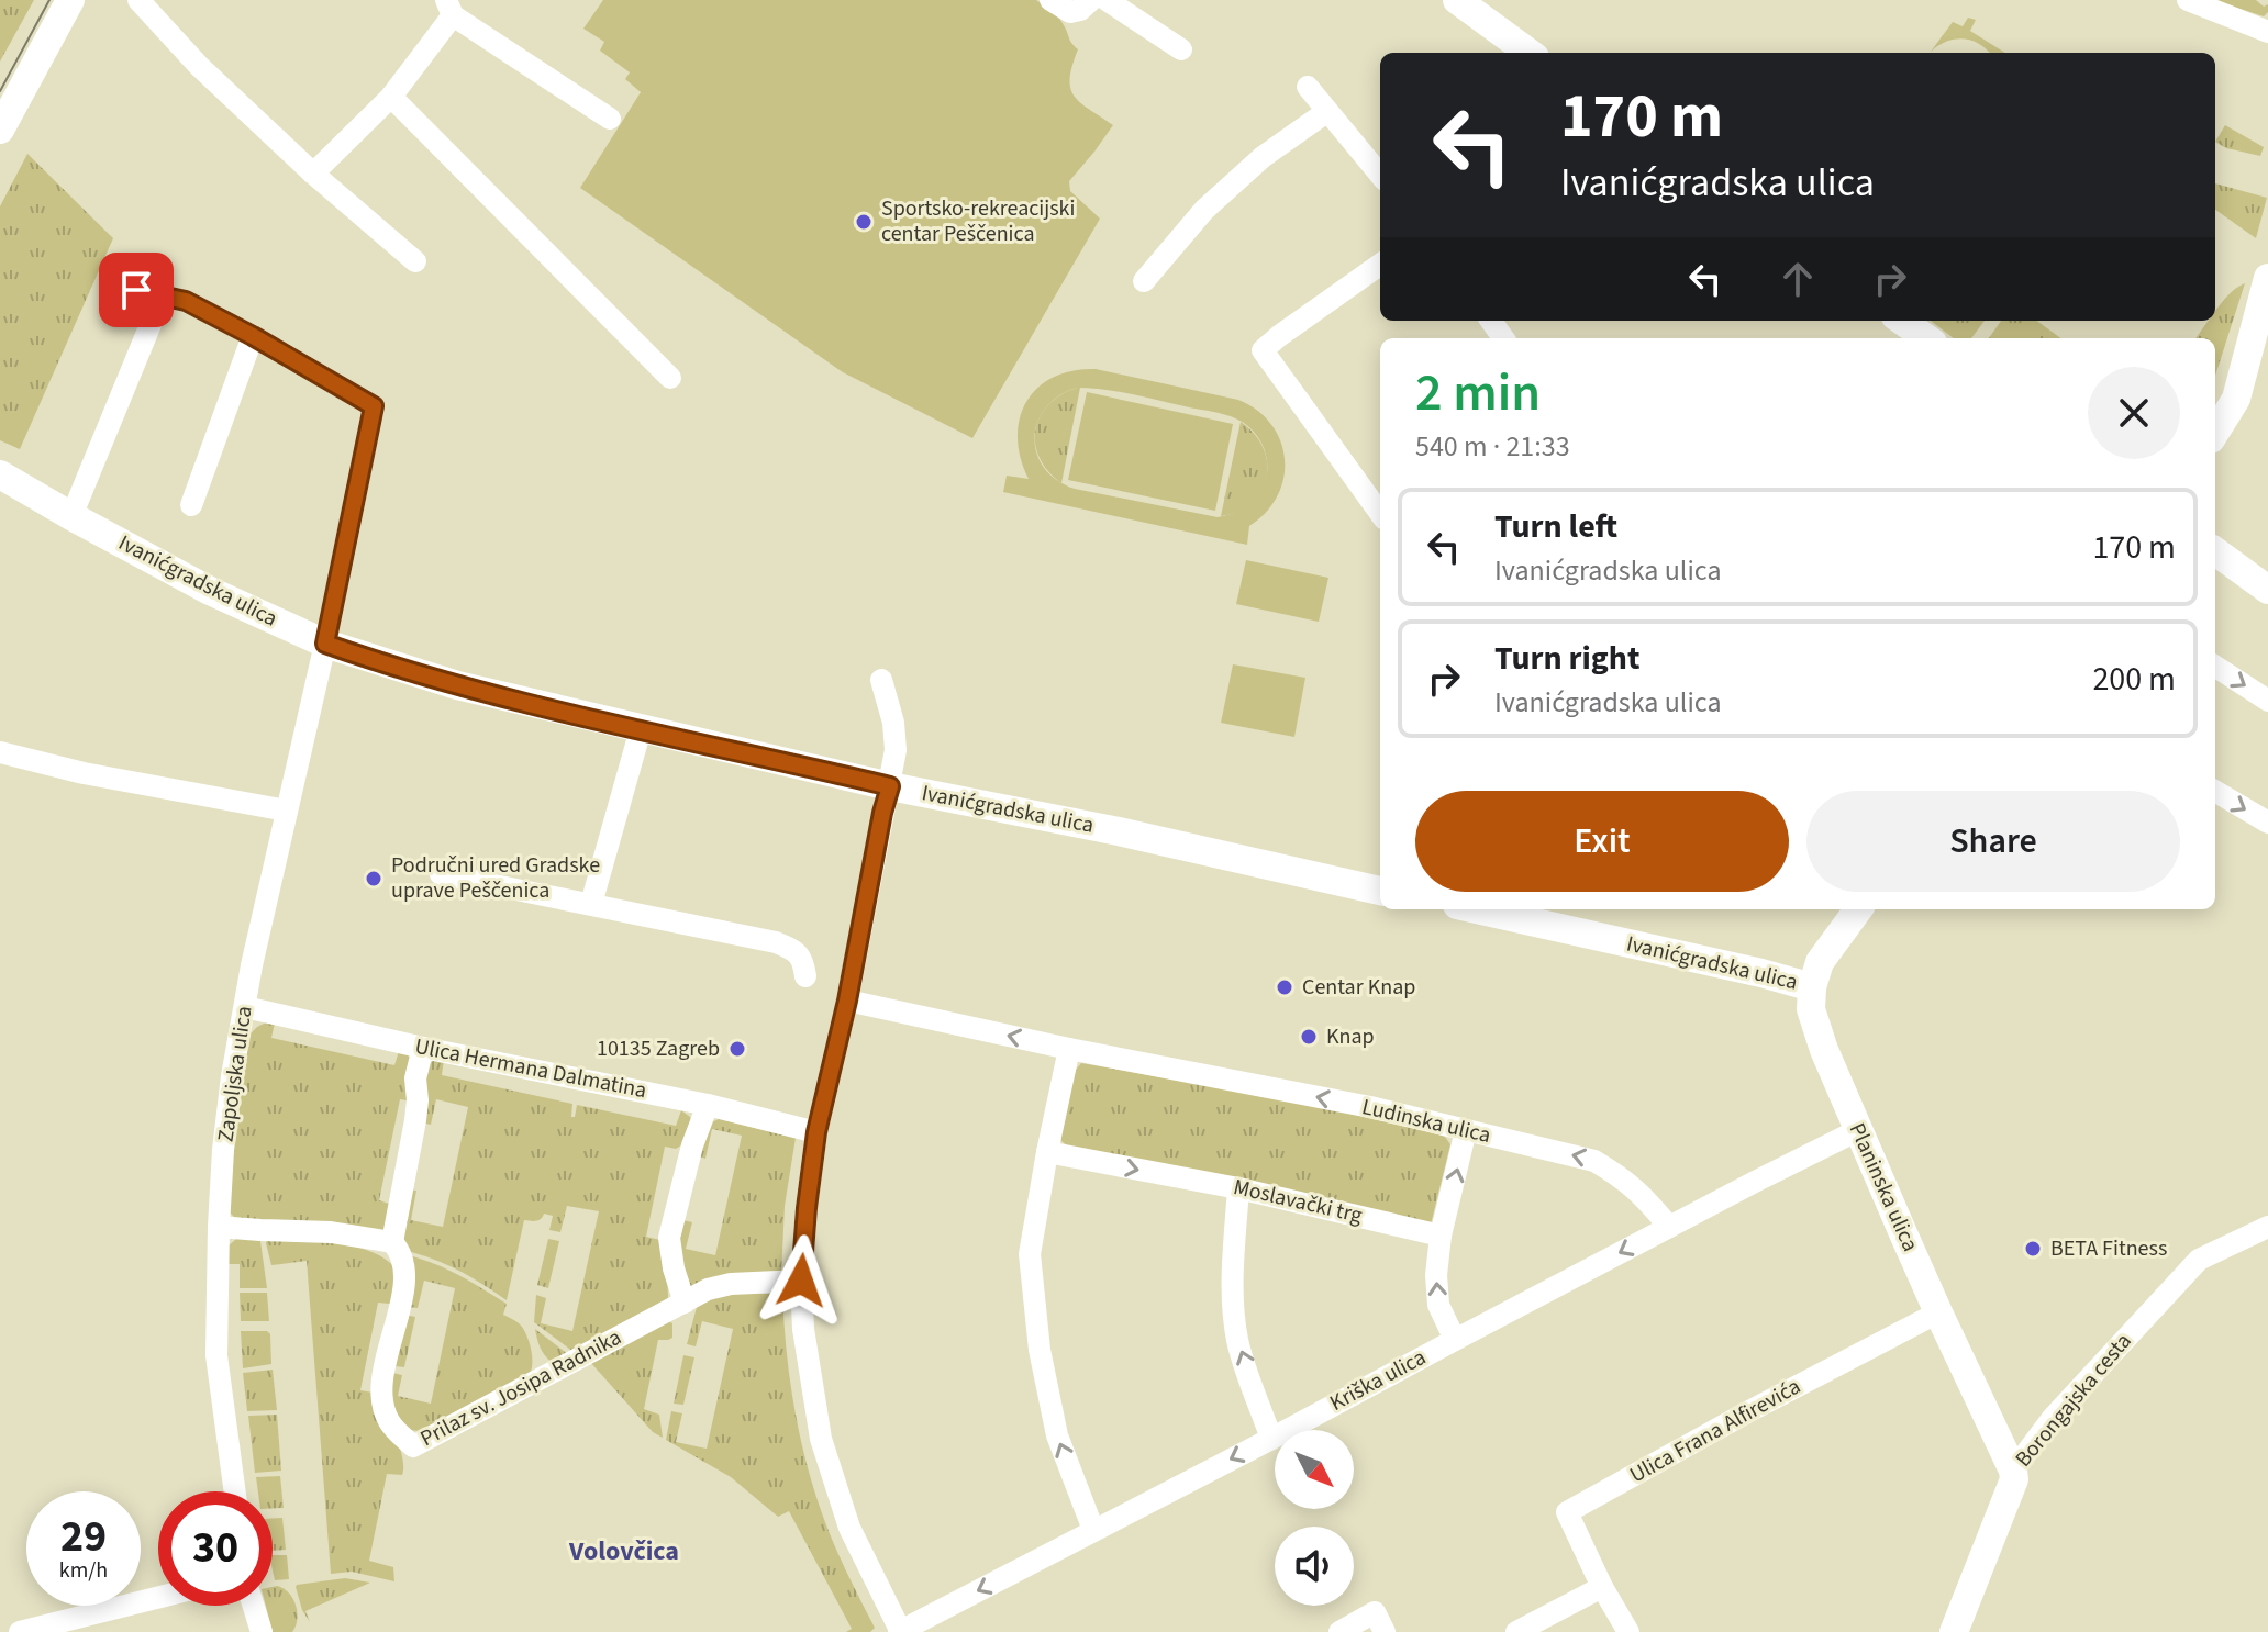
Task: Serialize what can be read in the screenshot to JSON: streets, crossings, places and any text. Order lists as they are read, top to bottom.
{
  "streets": {
    "street": [
      "Ivanićgradska ulica",
      "Ulica Hermana Dalmatina",
      "Zapoljska ulica",
      "Ludinska ulica",
      "Planinska ulica",
      "Moslavački trg",
      "Kriška ulica",
      "Prilaz sv. Josipa Radnika",
      "Borongajska cesta",
      "Ulica Frana Alfirevića"
    ]
  },
  "crossings": [
    ["Ivanićgradska ulica", "Zapoljska ulica"],
    ["Ivanićgradska ulica", "Planinska ulica"],
    ["Ulica Hermana Dalmatina", "Zapoljska ulica"],
    ["Ulica Hermana Dalmatina", "Prilaz sv. Josipa Radnika"],
    ["Ludinska ulica", "Kriška ulica"],
    ["Planinska ulica", "Kriška ulica"],
    ["Planinska ulica", "Borongajska cesta"],
    ["Planinska ulica", "Ulica Frana Alfirevića"]
  ],
  "one_way": ["Ludinska ulica", "Moslavački trg", "Kriška ulica"],
  "districts": ["Volovčica"],
  "places": [
    "Sportsko-rekreacijski centar Peščenica",
    "Područni ured Gradske uprave Peščenica",
    "Centar Knap",
    "Knap",
    "10135 Zagreb",
    "BETA Fitness"
  ],
  "north": "bottom right",
  "page": {
    "turn": ["170 m", "Ivanićgradska ulica"],
    "heading": ["2 min", "540 m · 21:33"],
    "list": [
      {
        "name": "Turn left",
        "note": "Ivanićgradska ulica",
        "value": "170 m"
      },
      {
        "name": "Turn right",
        "note": "Ivanićgradska ulica",
        "value": "200 m"
      }
    ],
    "buttons": ["Exit", "Share"],
    "speed": "29 km/h",
    "limit": "30"
  }
}
